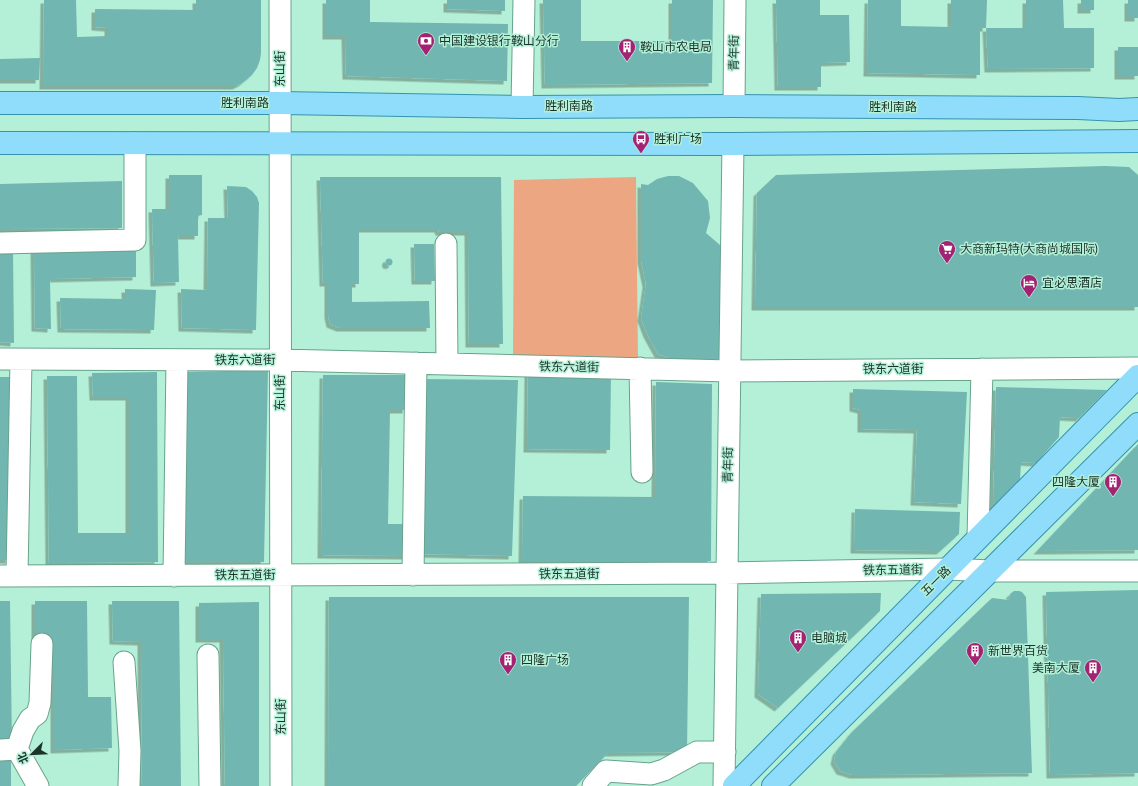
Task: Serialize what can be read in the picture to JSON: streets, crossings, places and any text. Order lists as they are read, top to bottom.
{
  "streets": {
    "main road": ["胜利南路", "五一路"],
    "street": [
      "青年街",
      "东山街",
      "铁东六道街",
      "铁东五道街"
    ]
  },
  "crossings": [
    ["青年街", "胜利南路"],
    ["青年街", "铁东六道街"],
    ["青年街", "铁东五道街"],
    ["东山街", "胜利南路"],
    ["东山街", "铁东六道街"],
    ["东山街", "铁东五道街"],
    ["铁东五道街", "五一路"]
  ],
  "places": {
    "bank": ["中国建设银行鞍山分行"],
    "building": [
      "鞍山市农电局",
      "四隆大厦",
      "电脑城",
      "新世界百货",
      "四隆广场",
      "美南大厦"
    ],
    "bus stop": ["胜利广场"],
    "supermarket": ["大商新玛特(大商尚城国际)"],
    "hotel": ["宜必思酒店"]
  },
  "north": "bottom left"
}
